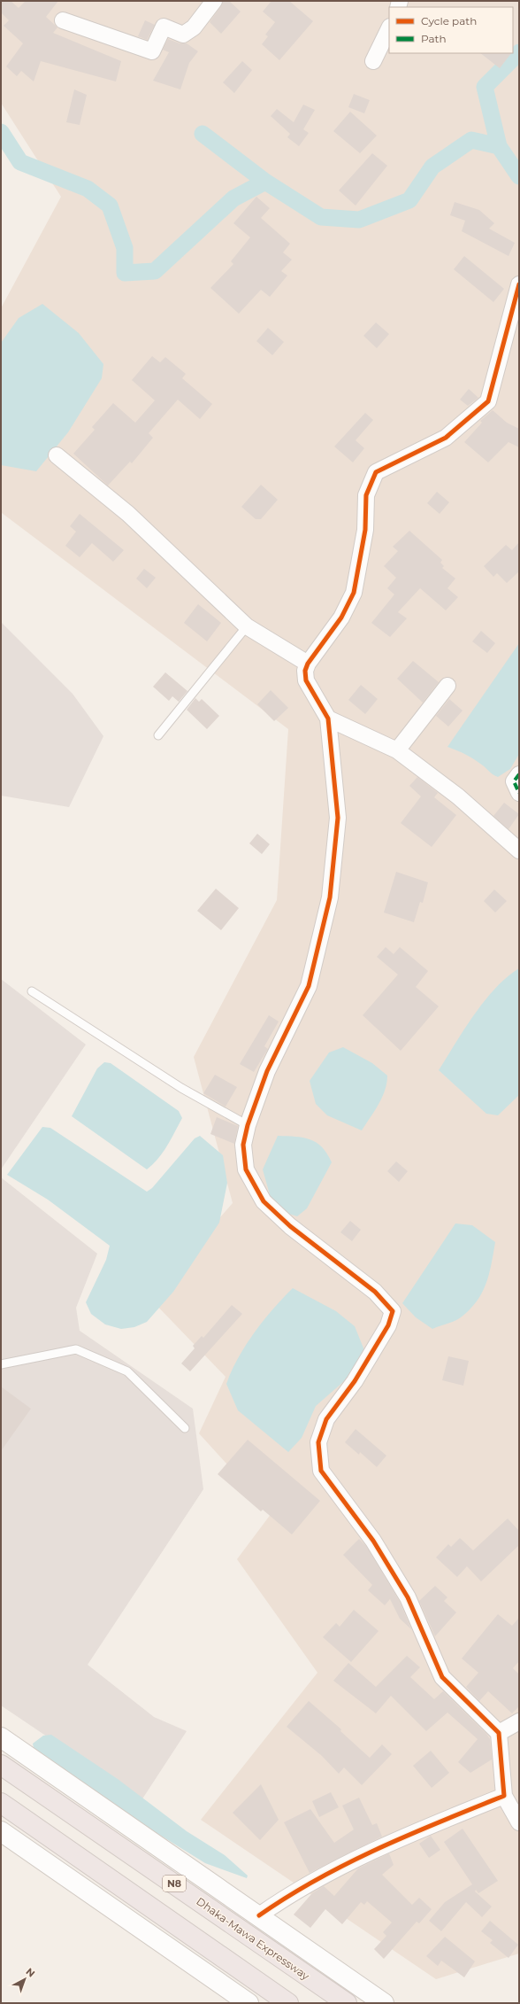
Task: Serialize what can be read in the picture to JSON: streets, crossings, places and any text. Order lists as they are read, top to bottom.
{
  "streets": {
    "highway": ["N8", "Dhaka-Mawa Expressway"]
  },
  "legend": ["Cycle path", "Path"],
  "north": "top right"
}
